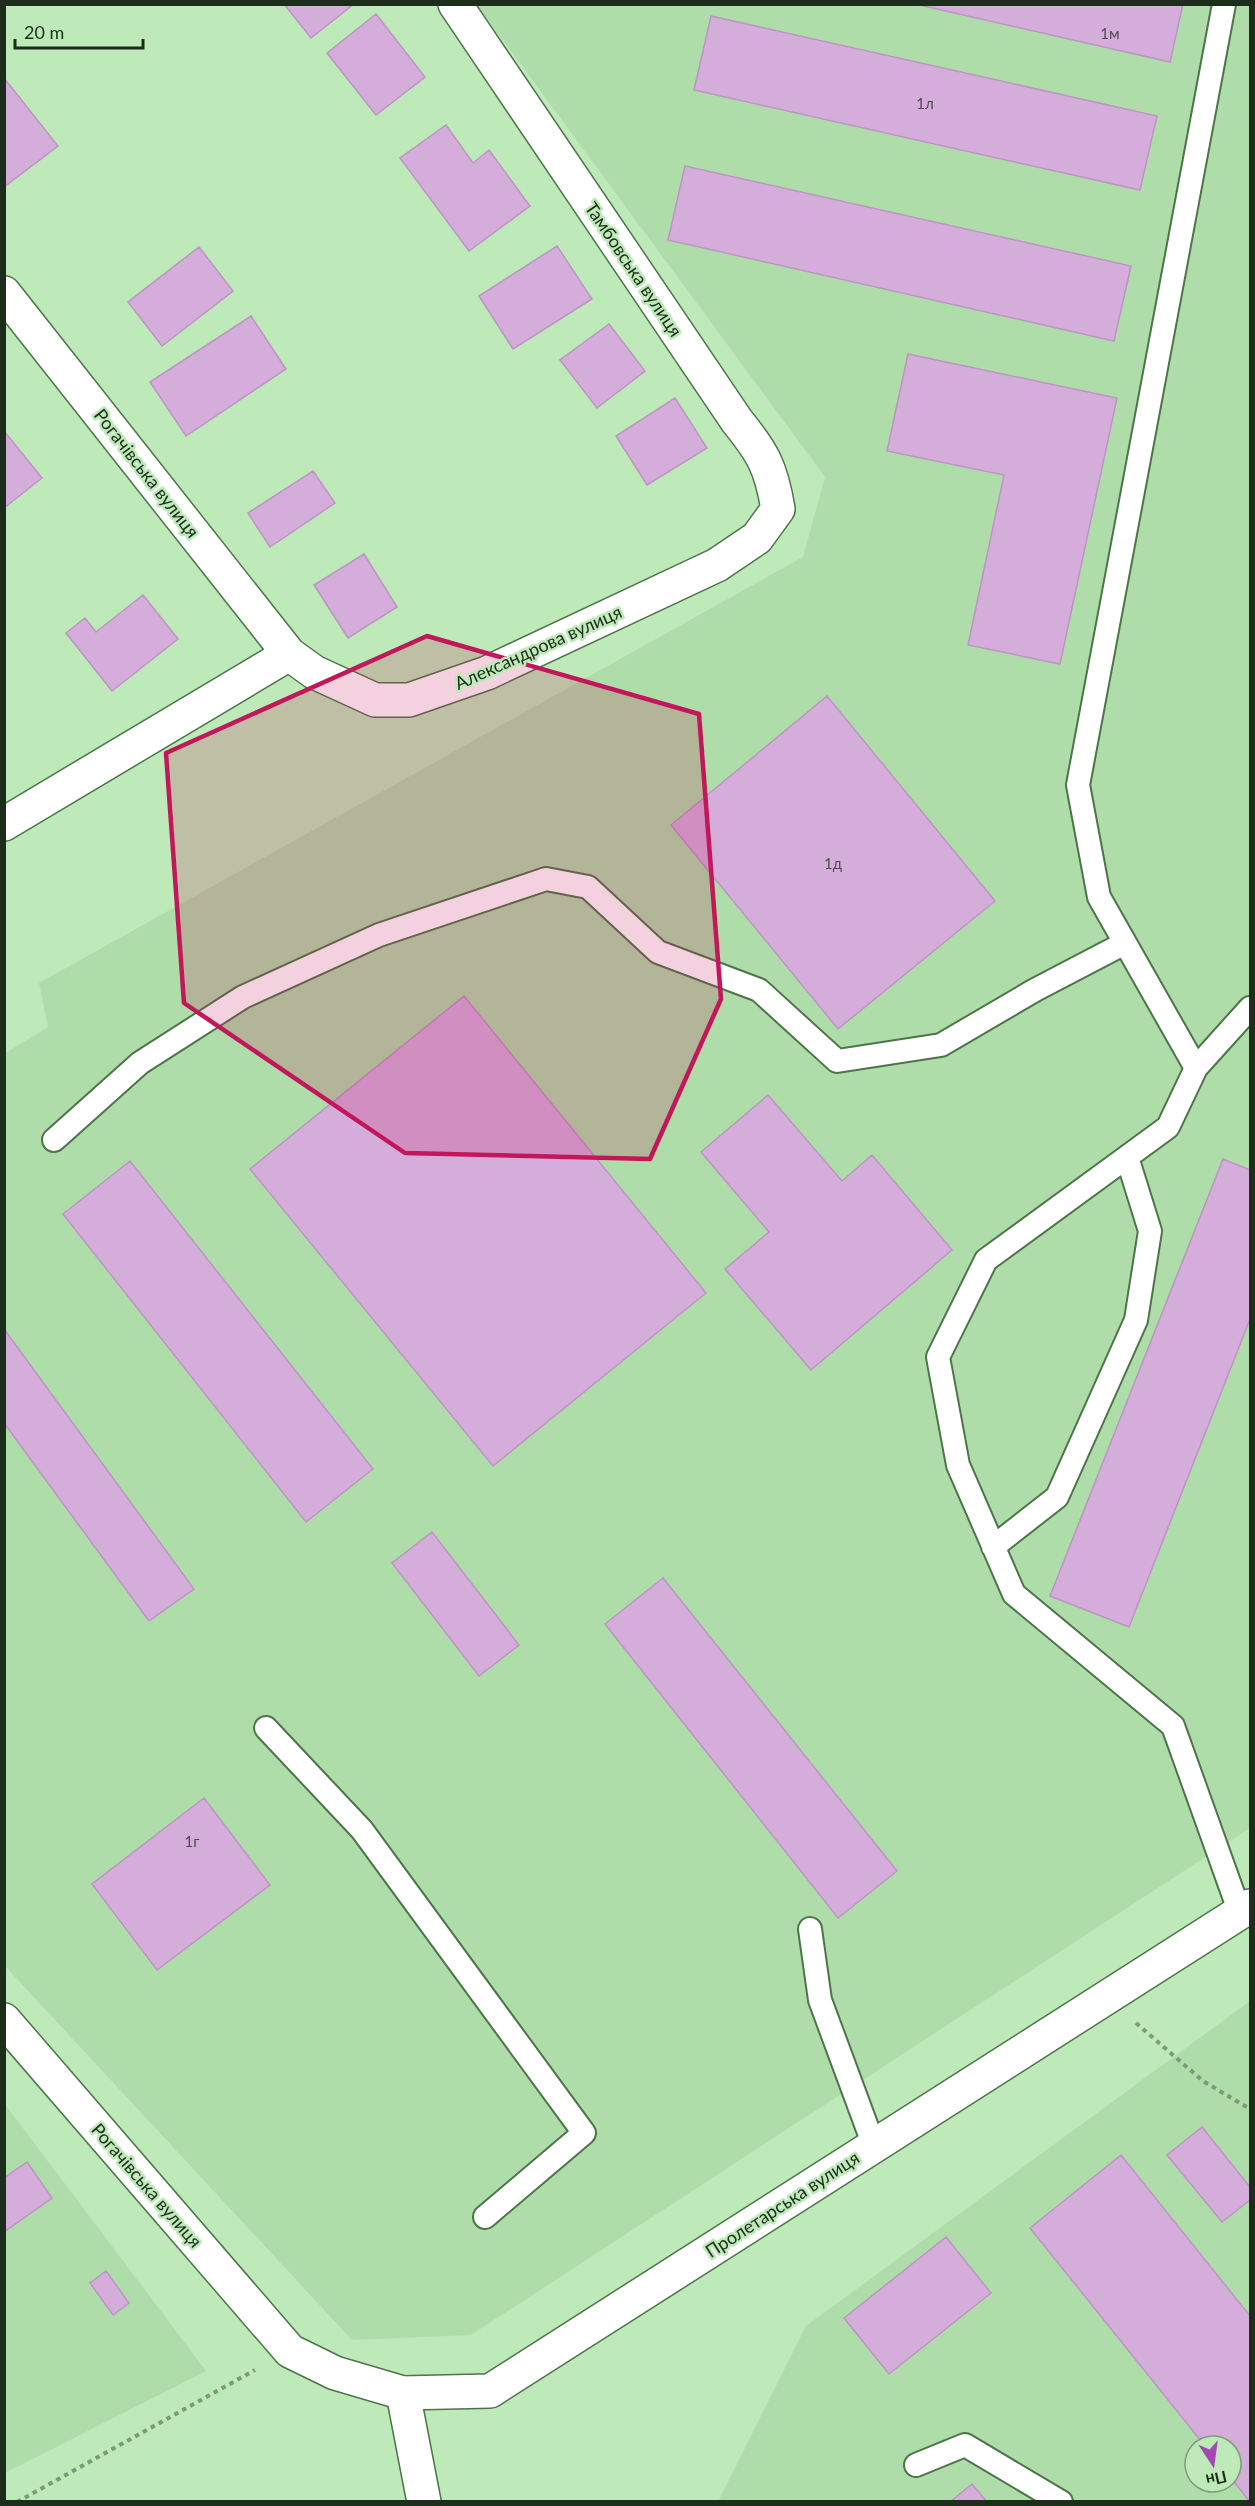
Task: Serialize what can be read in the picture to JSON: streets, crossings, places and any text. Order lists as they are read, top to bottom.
{
  "streets": {
    "street": [
      "Тамбовська вулиця",
      "Рогачівська вулиця",
      "Александрова вулиця",
      "Пролетарська вулиця"
    ]
  },
  "crossings": [
    ["Тамбовська вулиця", "Александрова вулиця"],
    ["Рогачівська вулиця", "Александрова вулиця"],
    ["Рогачівська вулиця", "Пролетарська вулиця"]
  ],
  "house_numbers": [
    "1м",
    "1л",
    "1д",
    "1г"
  ],
  "scale_bar": "20 m",
  "north": "bottom"
}
